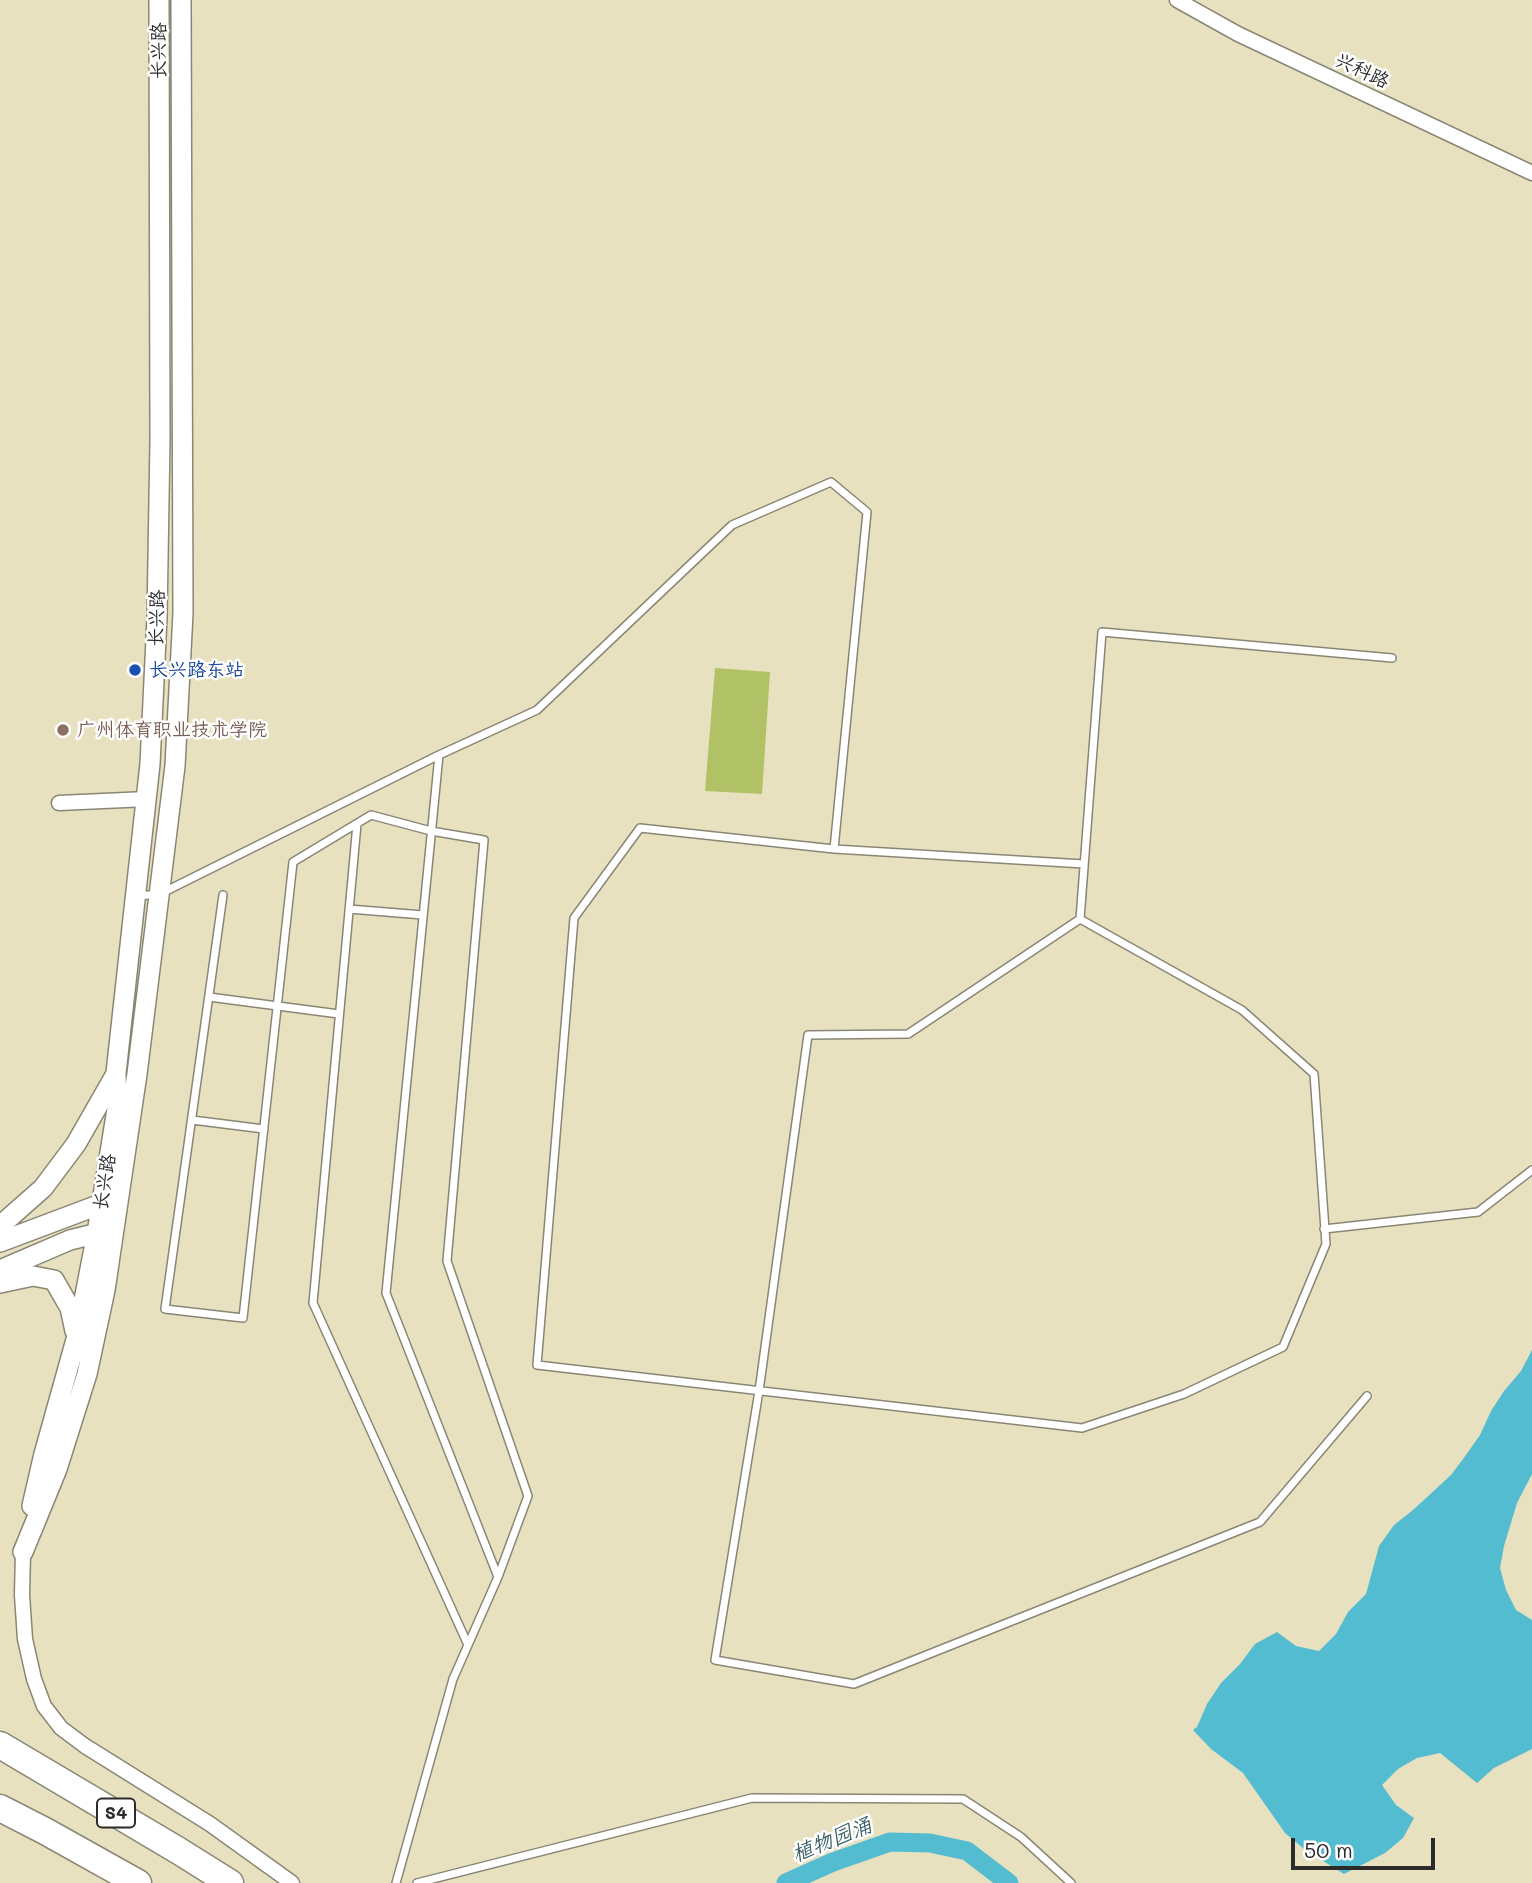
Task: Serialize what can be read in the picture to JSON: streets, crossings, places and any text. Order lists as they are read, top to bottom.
{
  "streets": {
    "highway": ["S4"],
    "street": ["长兴路", "兴科路"]
  },
  "water": ["植物园涌"],
  "places": ["长兴路东站", "广州体育职业技术学院"],
  "scale_bar": "50 m"
}
